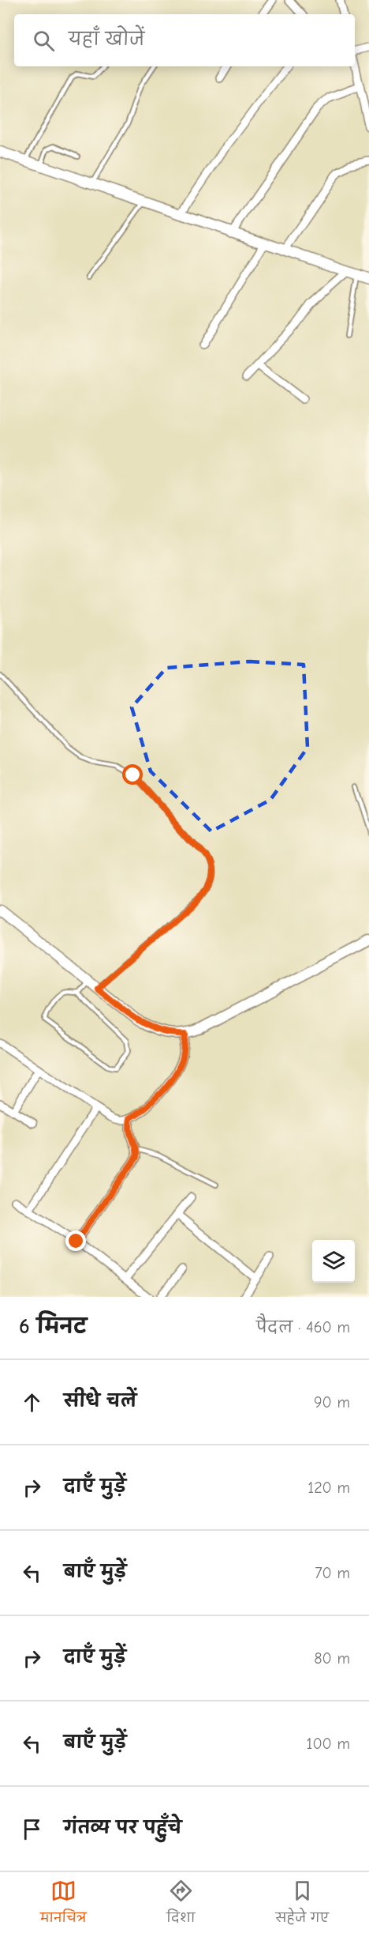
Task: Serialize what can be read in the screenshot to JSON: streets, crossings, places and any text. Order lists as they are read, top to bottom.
{
  "page": {
    "search": "यहाँ खोजें",
    "heading": ["6 मिनट", "पैदल · 460 m"],
    "list": [
      ["सीधे चलें", "90 m"],
      ["दाएँ मुड़ें", "120 m"],
      ["बाएँ मुड़ें", "70 m"],
      ["दाएँ मुड़ें", "80 m"],
      ["बाएँ मुड़ें", "100 m"],
      "गंतव्य पर पहुँचे"
    ],
    "nav": ["मानचित्र", "दिशा", "सहेजे गए"]
  }
}
